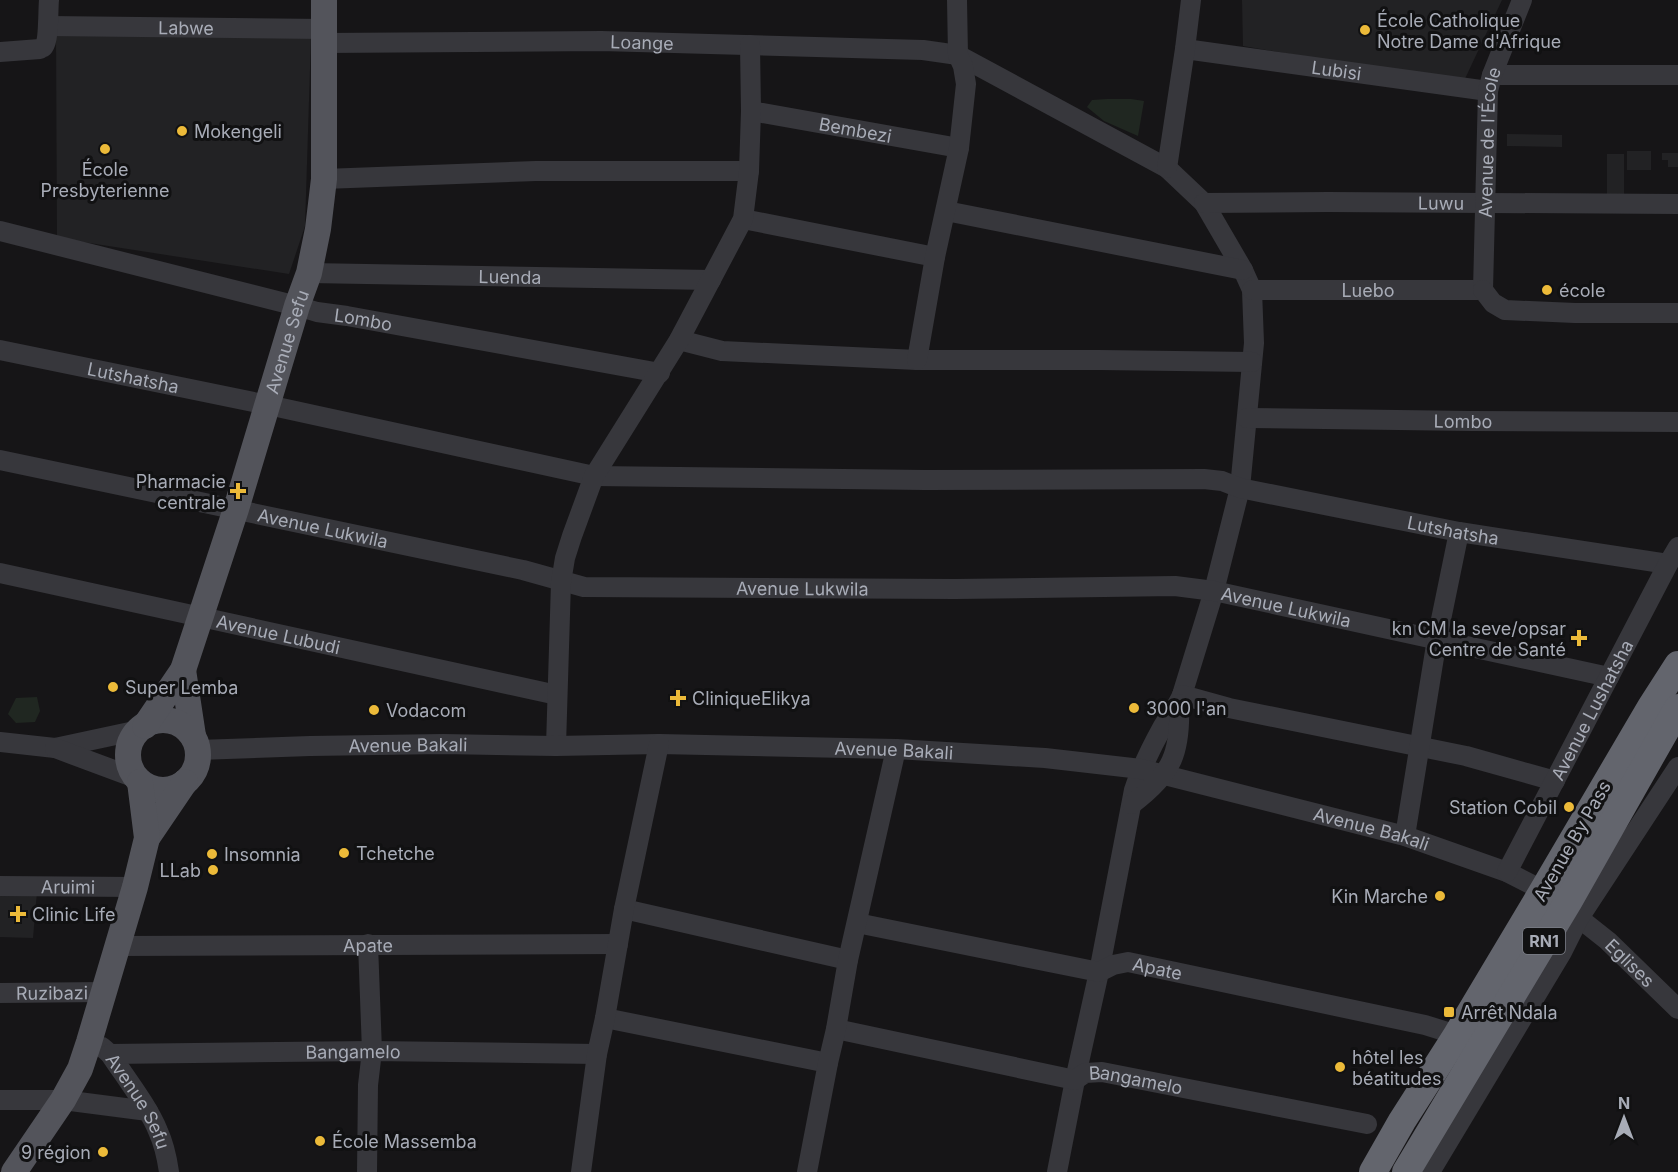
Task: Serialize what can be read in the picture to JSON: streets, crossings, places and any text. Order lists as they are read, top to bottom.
{
  "streets": {
    "highway": ["Avenue By Pass", "RN1"],
    "main road": ["Avenue Sefu"],
    "street": [
      "Labwe",
      "Loange",
      "Lubisi",
      "Bembezi",
      "Avenue de l'École",
      "Luwu",
      "Luenda",
      "Luebo",
      "Lombo",
      "Lutshatsha",
      "Avenue Lukwila",
      "Avenue Lubudi",
      "Avenue Lushatsha",
      "Avenue Bakali",
      "Aruimi",
      "Apate",
      "Eglises",
      "Ruzibazi",
      "Bangamelo"
    ]
  },
  "crossings": [
    ["Labwe", "Loange"],
    ["Labwe", "Avenue Sefu"],
    ["Loange", "Avenue Sefu"],
    ["Lubisi", "Avenue de l'École"],
    ["Avenue de l'École", "Luwu"],
    ["Avenue de l'École", "Luebo"],
    ["Luenda", "Avenue Sefu"],
    ["Lombo", "Avenue Sefu"],
    ["Avenue Sefu", "Lutshatsha"],
    ["Avenue Sefu", "Avenue Lukwila"],
    ["Avenue Sefu", "Avenue Lubudi"],
    ["Avenue Sefu", "Avenue Bakali"],
    ["Avenue Sefu", "Aruimi"],
    ["Avenue Sefu", "Apate"],
    ["Avenue Sefu", "Ruzibazi"],
    ["Avenue Sefu", "Bangamelo"],
    ["Lutshatsha", "Avenue Lushatsha"],
    ["Avenue Lukwila", "Avenue Lushatsha"],
    ["Avenue Lushatsha", "Avenue Bakali"],
    ["Avenue Bakali", "Avenue By Pass"],
    ["Avenue Bakali", "Eglises"],
    ["Avenue By Pass", "Apate"],
    ["Avenue By Pass", "Eglises"]
  ],
  "places": {
    "other": [
      "École Catholique Notre Dame d'Afrique",
      "Mokengeli",
      "École Presbyterienne",
      "école",
      "Super Lemba",
      "3000 l'an",
      "Vodacom",
      "Station Cobil",
      "Tchetche",
      "Insomnia",
      "LLab",
      "Kin Marche",
      "hôtel les béatitudes",
      "École Massemba",
      "9 région"
    ],
    "health": [
      "Pharmacie centrale",
      "kn CM la seve/opsar Centre de Santé",
      "CliniqueElikya",
      "Clinic Life"
    ],
    "transit": ["Arrêt Ndala"]
  },
  "north": "top"
}
